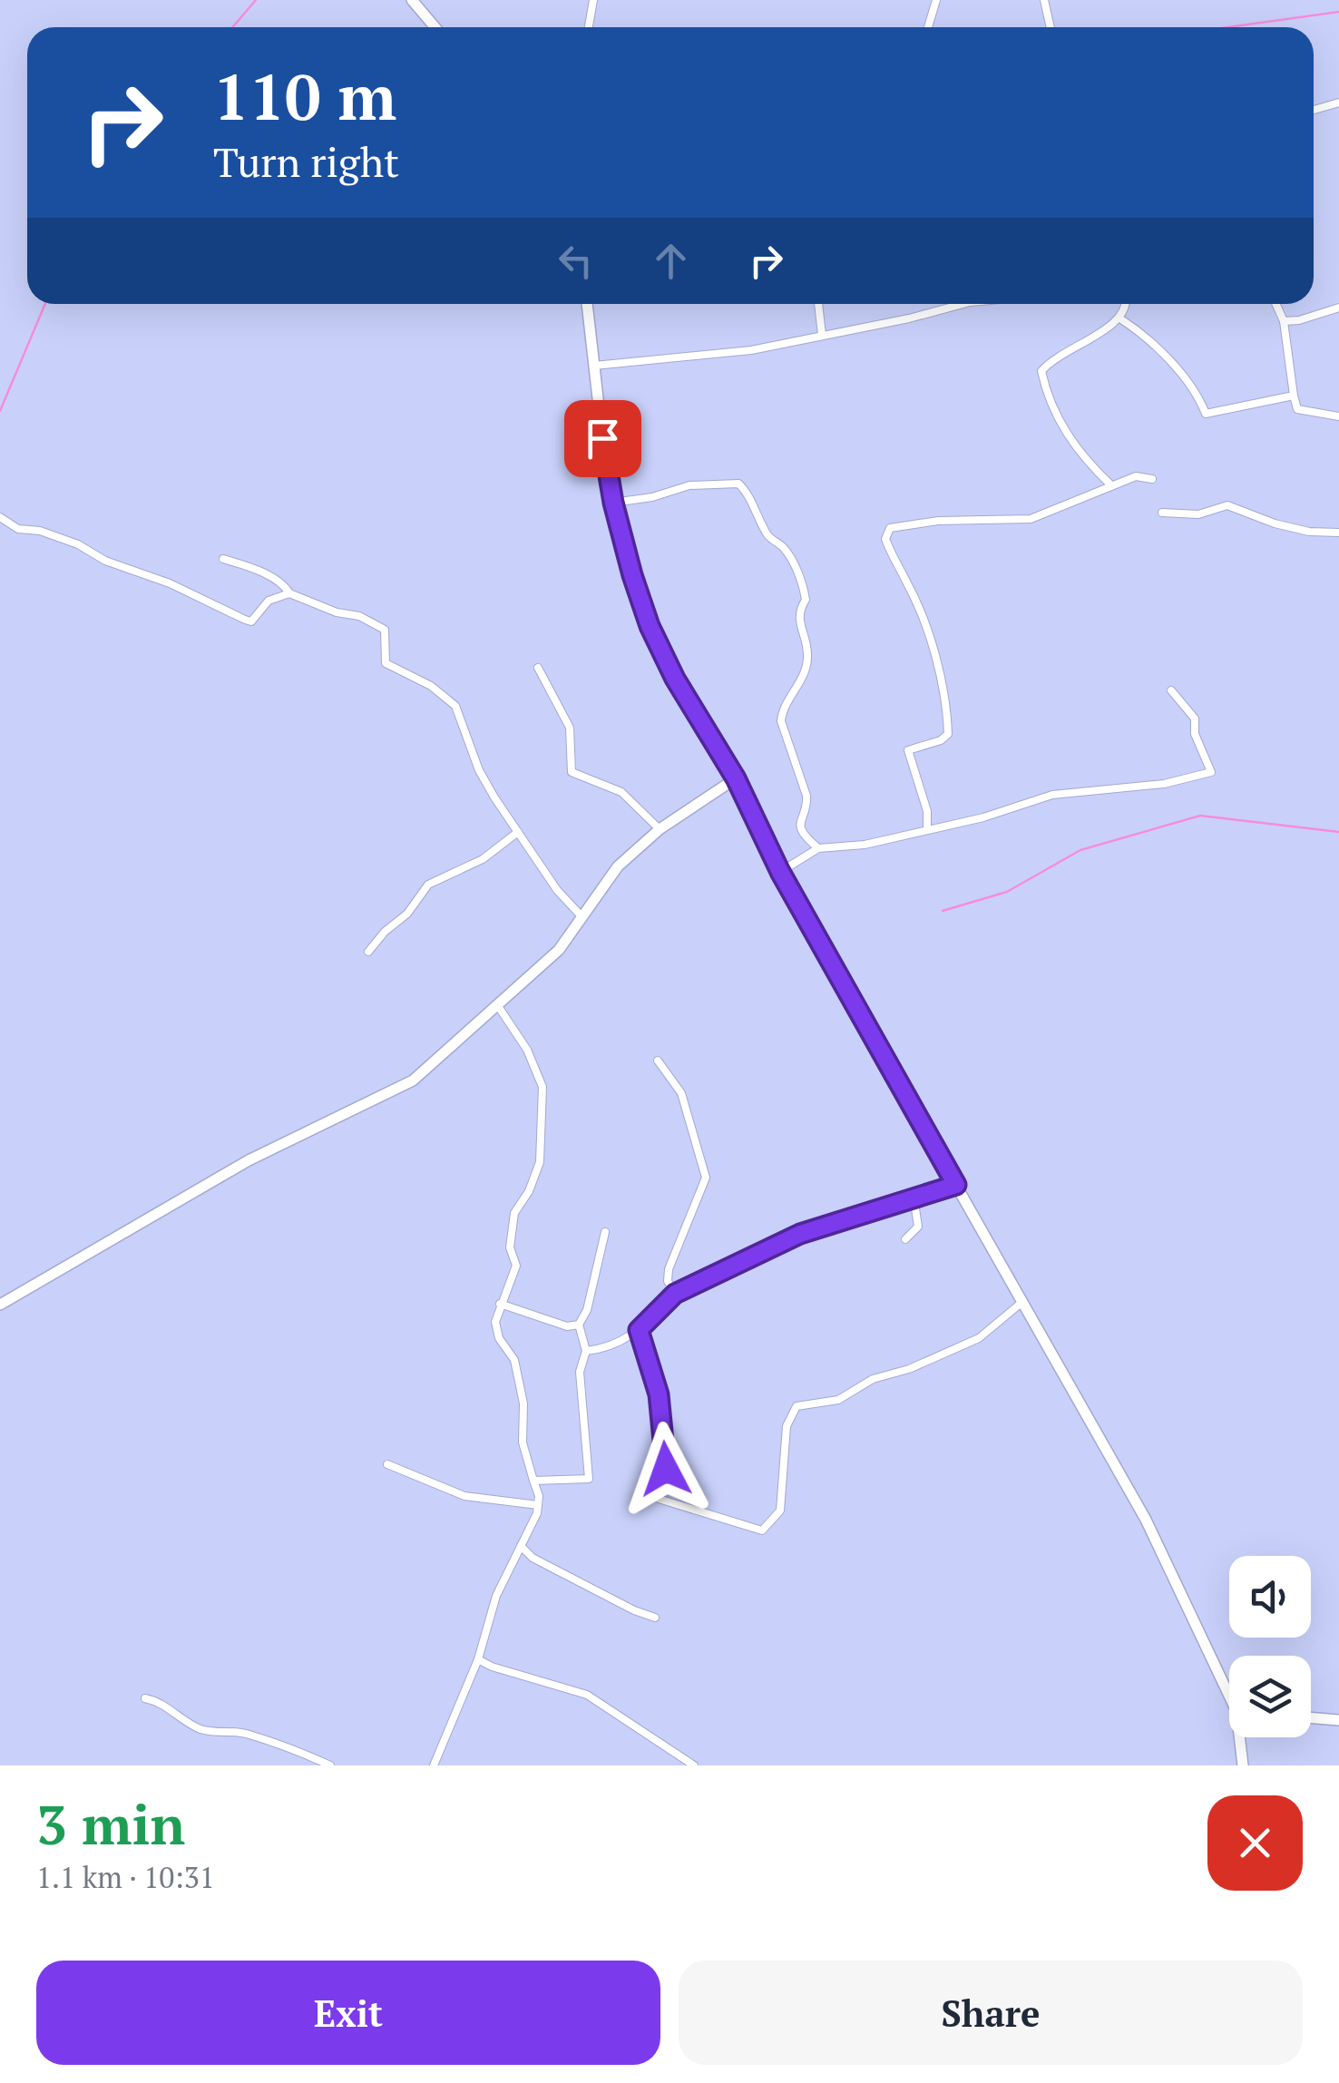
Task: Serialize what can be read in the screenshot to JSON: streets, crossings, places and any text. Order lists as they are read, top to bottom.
{
  "page": {
    "turn": ["110 m", "Turn right"],
    "heading": ["3 min", "1.1 km · 10:31"],
    "buttons": ["Exit", "Share"]
  }
}
